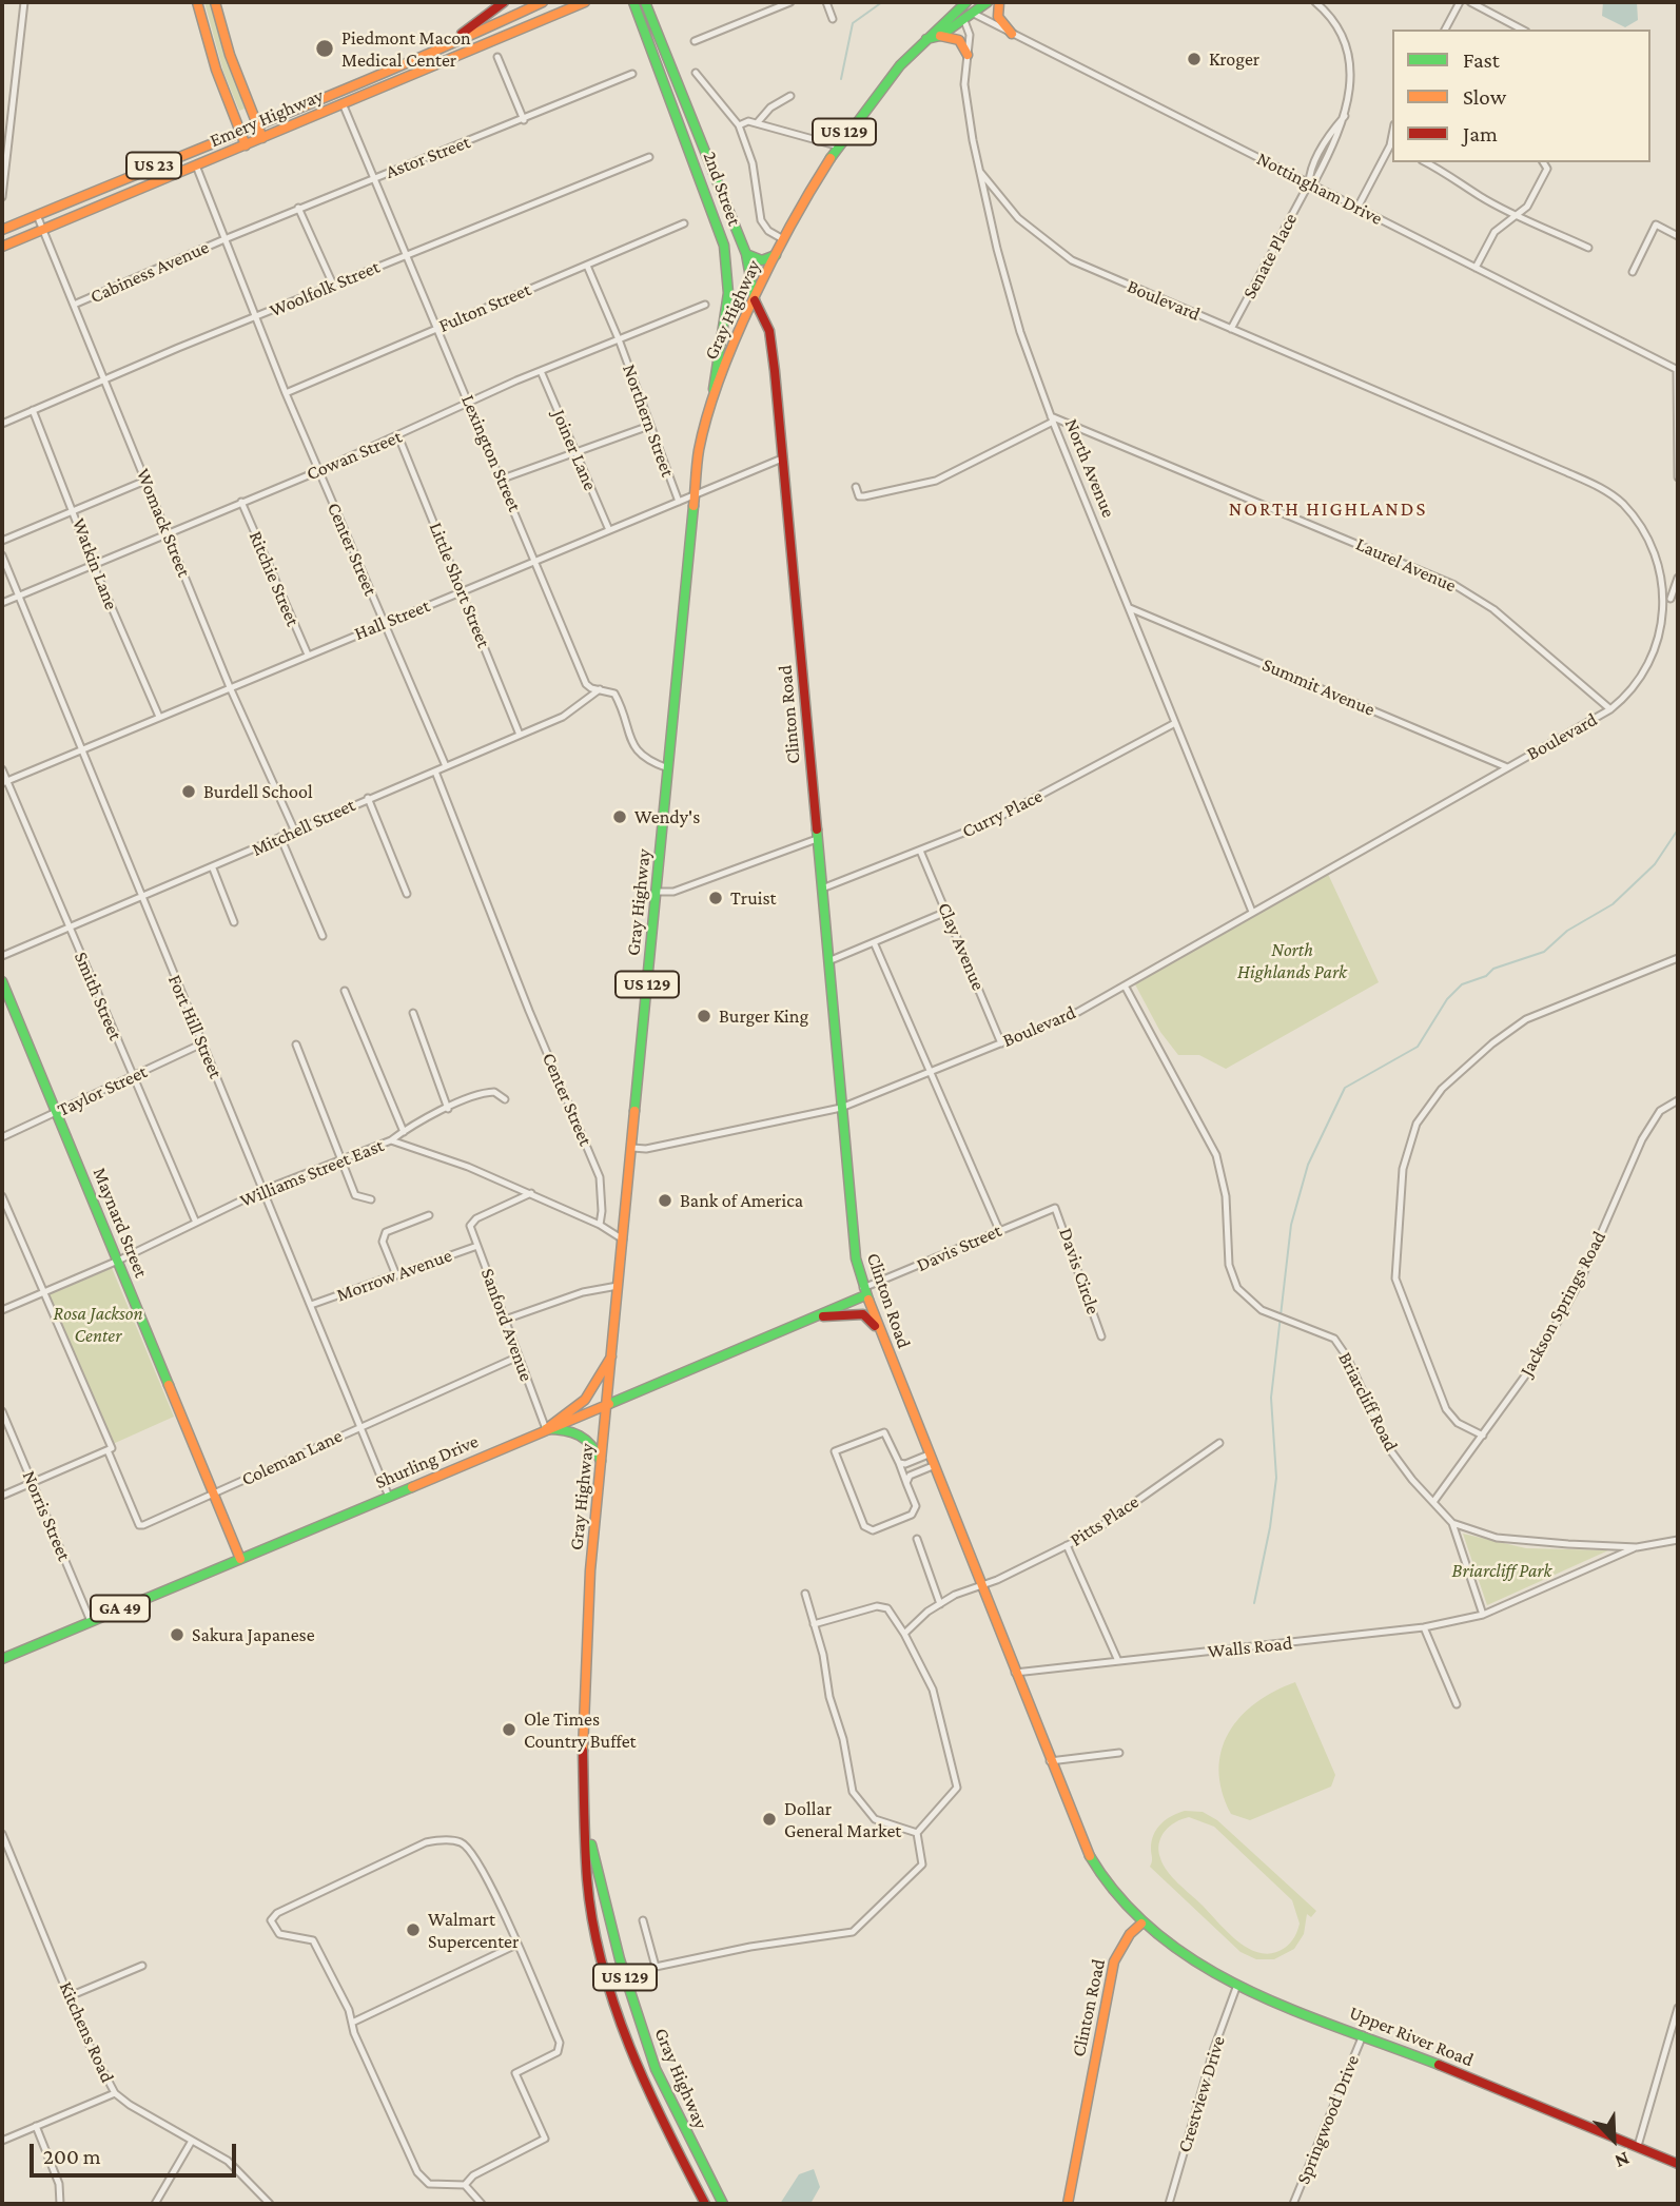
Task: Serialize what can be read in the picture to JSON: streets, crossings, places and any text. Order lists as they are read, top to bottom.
{
  "streets": {
    "main road": [
      "Emery Highway",
      "US 129",
      "US 23",
      "2nd Street",
      "Gray Highway",
      "Clinton Road",
      "Maynard Street",
      "Shurling Drive",
      "GA 49",
      "Upper River Road"
    ],
    "street": [
      "Astor Street",
      "Nottingham Drive",
      "Senate Place",
      "Cabiness Avenue",
      "Woolfolk Street",
      "Boulevard",
      "Fulton Street",
      "Northern Street",
      "Joiner Lane",
      "Lexington Street",
      "Cowan Street",
      "North Avenue",
      "Womack Street",
      "Center Street",
      "Watkin Lane",
      "Laurel Avenue",
      "Ritchie Street",
      "Little Short Street",
      "Hall Street",
      "Summit Avenue",
      "Curry Place",
      "Mitchell Street",
      "Clay Avenue",
      "Smith Street",
      "Fort Hill Street",
      "Taylor Street",
      "Williams Street East",
      "Davis Street",
      "Davis Circle",
      "Morrow Avenue",
      "Jackson Springs Road",
      "Sanford Avenue",
      "Briarcliff Road",
      "Coleman Lane",
      "Norris Street",
      "Pitts Place",
      "Walls Road",
      "Kitchens Road",
      "Crestview Drive",
      "Springwood Drive"
    ]
  },
  "crossings": [
    ["Emery Highway", "Lexington Street"],
    ["Emery Highway", "Womack Street"],
    ["Emery Highway", "Center Street"],
    ["US 129", "Gray Highway"],
    ["Astor Street", "Cabiness Avenue"],
    ["Astor Street", "Lexington Street"],
    ["Astor Street", "Center Street"],
    ["2nd Street", "Gray Highway"],
    ["2nd Street", "Clinton Road"],
    ["Nottingham Drive", "Senate Place"],
    ["Nottingham Drive", "North Avenue"],
    ["Senate Place", "Boulevard"],
    ["Cabiness Avenue", "Womack Street"],
    ["Cabiness Avenue", "Center Street"],
    ["Woolfolk Street", "Lexington Street"],
    ["Woolfolk Street", "Womack Street"],
    ["Woolfolk Street", "Center Street"],
    ["Woolfolk Street", "Watkin Lane"],
    ["Boulevard", "Gray Highway"],
    ["Boulevard", "North Avenue"],
    ["Boulevard", "Laurel Avenue"],
    ["Boulevard", "Summit Avenue"],
    ["Boulevard", "Clinton Road"],
    ["Boulevard", "Clay Avenue"],
    ["Boulevard", "Briarcliff Road"],
    ["Fulton Street", "Northern Street"],
    ["Fulton Street", "Lexington Street"],
    ["Fulton Street", "Center Street"],
    ["Gray Highway", "Lexington Street"],
    ["Gray Highway", "Hall Street"],
    ["Gray Highway", "Clinton Road"],
    ["Gray Highway", "Williams Street East"],
    ["Gray Highway", "Shurling Drive"],
    ["Gray Highway", "GA 49"],
    ["Northern Street", "Cowan Street"],
    ["Northern Street", "Hall Street"],
    ["Joiner Lane", "Cowan Street"],
    ["Joiner Lane", "Hall Street"],
    ["Lexington Street", "Cowan Street"],
    ["Lexington Street", "Hall Street"],
    ["Lexington Street", "Mitchell Street"],
    ["Cowan Street", "Womack Street"],
    ["Cowan Street", "Center Street"],
    ["Cowan Street", "Watkin Lane"],
    ["Cowan Street", "Ritchie Street"],
    ["Cowan Street", "Little Short Street"],
    ["Cowan Street", "Fort Hill Street"],
    ["North Avenue", "Laurel Avenue"],
    ["North Avenue", "Summit Avenue"],
    ["North Avenue", "Curry Place"],
    ["Womack Street", "Hall Street"],
    ["Womack Street", "Mitchell Street"],
    ["Center Street", "Hall Street"],
    ["Center Street", "Mitchell Street"],
    ["Center Street", "Williams Street East"],
    ["Watkin Lane", "Hall Street"],
    ["Ritchie Street", "Hall Street"],
    ["Little Short Street", "Hall Street"],
    ["Little Short Street", "Mitchell Street"],
    ["Hall Street", "Clinton Road"],
    ["Hall Street", "Smith Street"],
    ["Hall Street", "Fort Hill Street"],
    ["Clinton Road", "Curry Place"],
    ["Clinton Road", "Davis Street"],
    ["Clinton Road", "Shurling Drive"],
    ["Clinton Road", "Pitts Place"],
    ["Clinton Road", "Walls Road"],
    ["Clinton Road", "Upper River Road"],
    ["Curry Place", "Clay Avenue"],
    ["Mitchell Street", "Smith Street"],
    ["Mitchell Street", "Fort Hill Street"],
    ["Smith Street", "Taylor Street"],
    ["Smith Street", "Williams Street East"],
    ["Fort Hill Street", "Taylor Street"],
    ["Fort Hill Street", "Williams Street East"],
    ["Fort Hill Street", "Morrow Avenue"],
    ["Fort Hill Street", "Coleman Lane"],
    ["Fort Hill Street", "Shurling Drive"],
    ["Taylor Street", "Maynard Street"],
    ["Williams Street East", "Maynard Street"],
    ["Williams Street East", "Sanford Avenue"],
    ["Maynard Street", "Coleman Lane"],
    ["Maynard Street", "Shurling Drive"],
    ["Davis Street", "Davis Circle"],
    ["Davis Street", "Shurling Drive"],
    ["Morrow Avenue", "Sanford Avenue"],
    ["Jackson Springs Road", "Briarcliff Road"],
    ["Sanford Avenue", "Coleman Lane"],
    ["Sanford Avenue", "Shurling Drive"],
    ["Sanford Avenue", "GA 49"],
    ["Shurling Drive", "Norris Street"],
    ["Shurling Drive", "GA 49"],
    ["Upper River Road", "Crestview Drive"],
    ["Upper River Road", "Springwood Drive"]
  ],
  "districts": ["NORTH HIGHLANDS"],
  "parks": ["North Highlands Park", "Rosa Jackson Center", "Briarcliff Park"],
  "places": [
    "Piedmont Macon Medical Center",
    "Kroger",
    "Burdell School",
    "Wendy's",
    "Truist",
    "Burger King",
    "Bank of America",
    "Sakura Japanese",
    "Ole Times Country Buffet",
    "Dollar General Market",
    "Walmart Supercenter"
  ],
  "legend": ["Fast", "Slow", "Jam"],
  "scale_bar": "200 m",
  "north": "bottom right"
}
